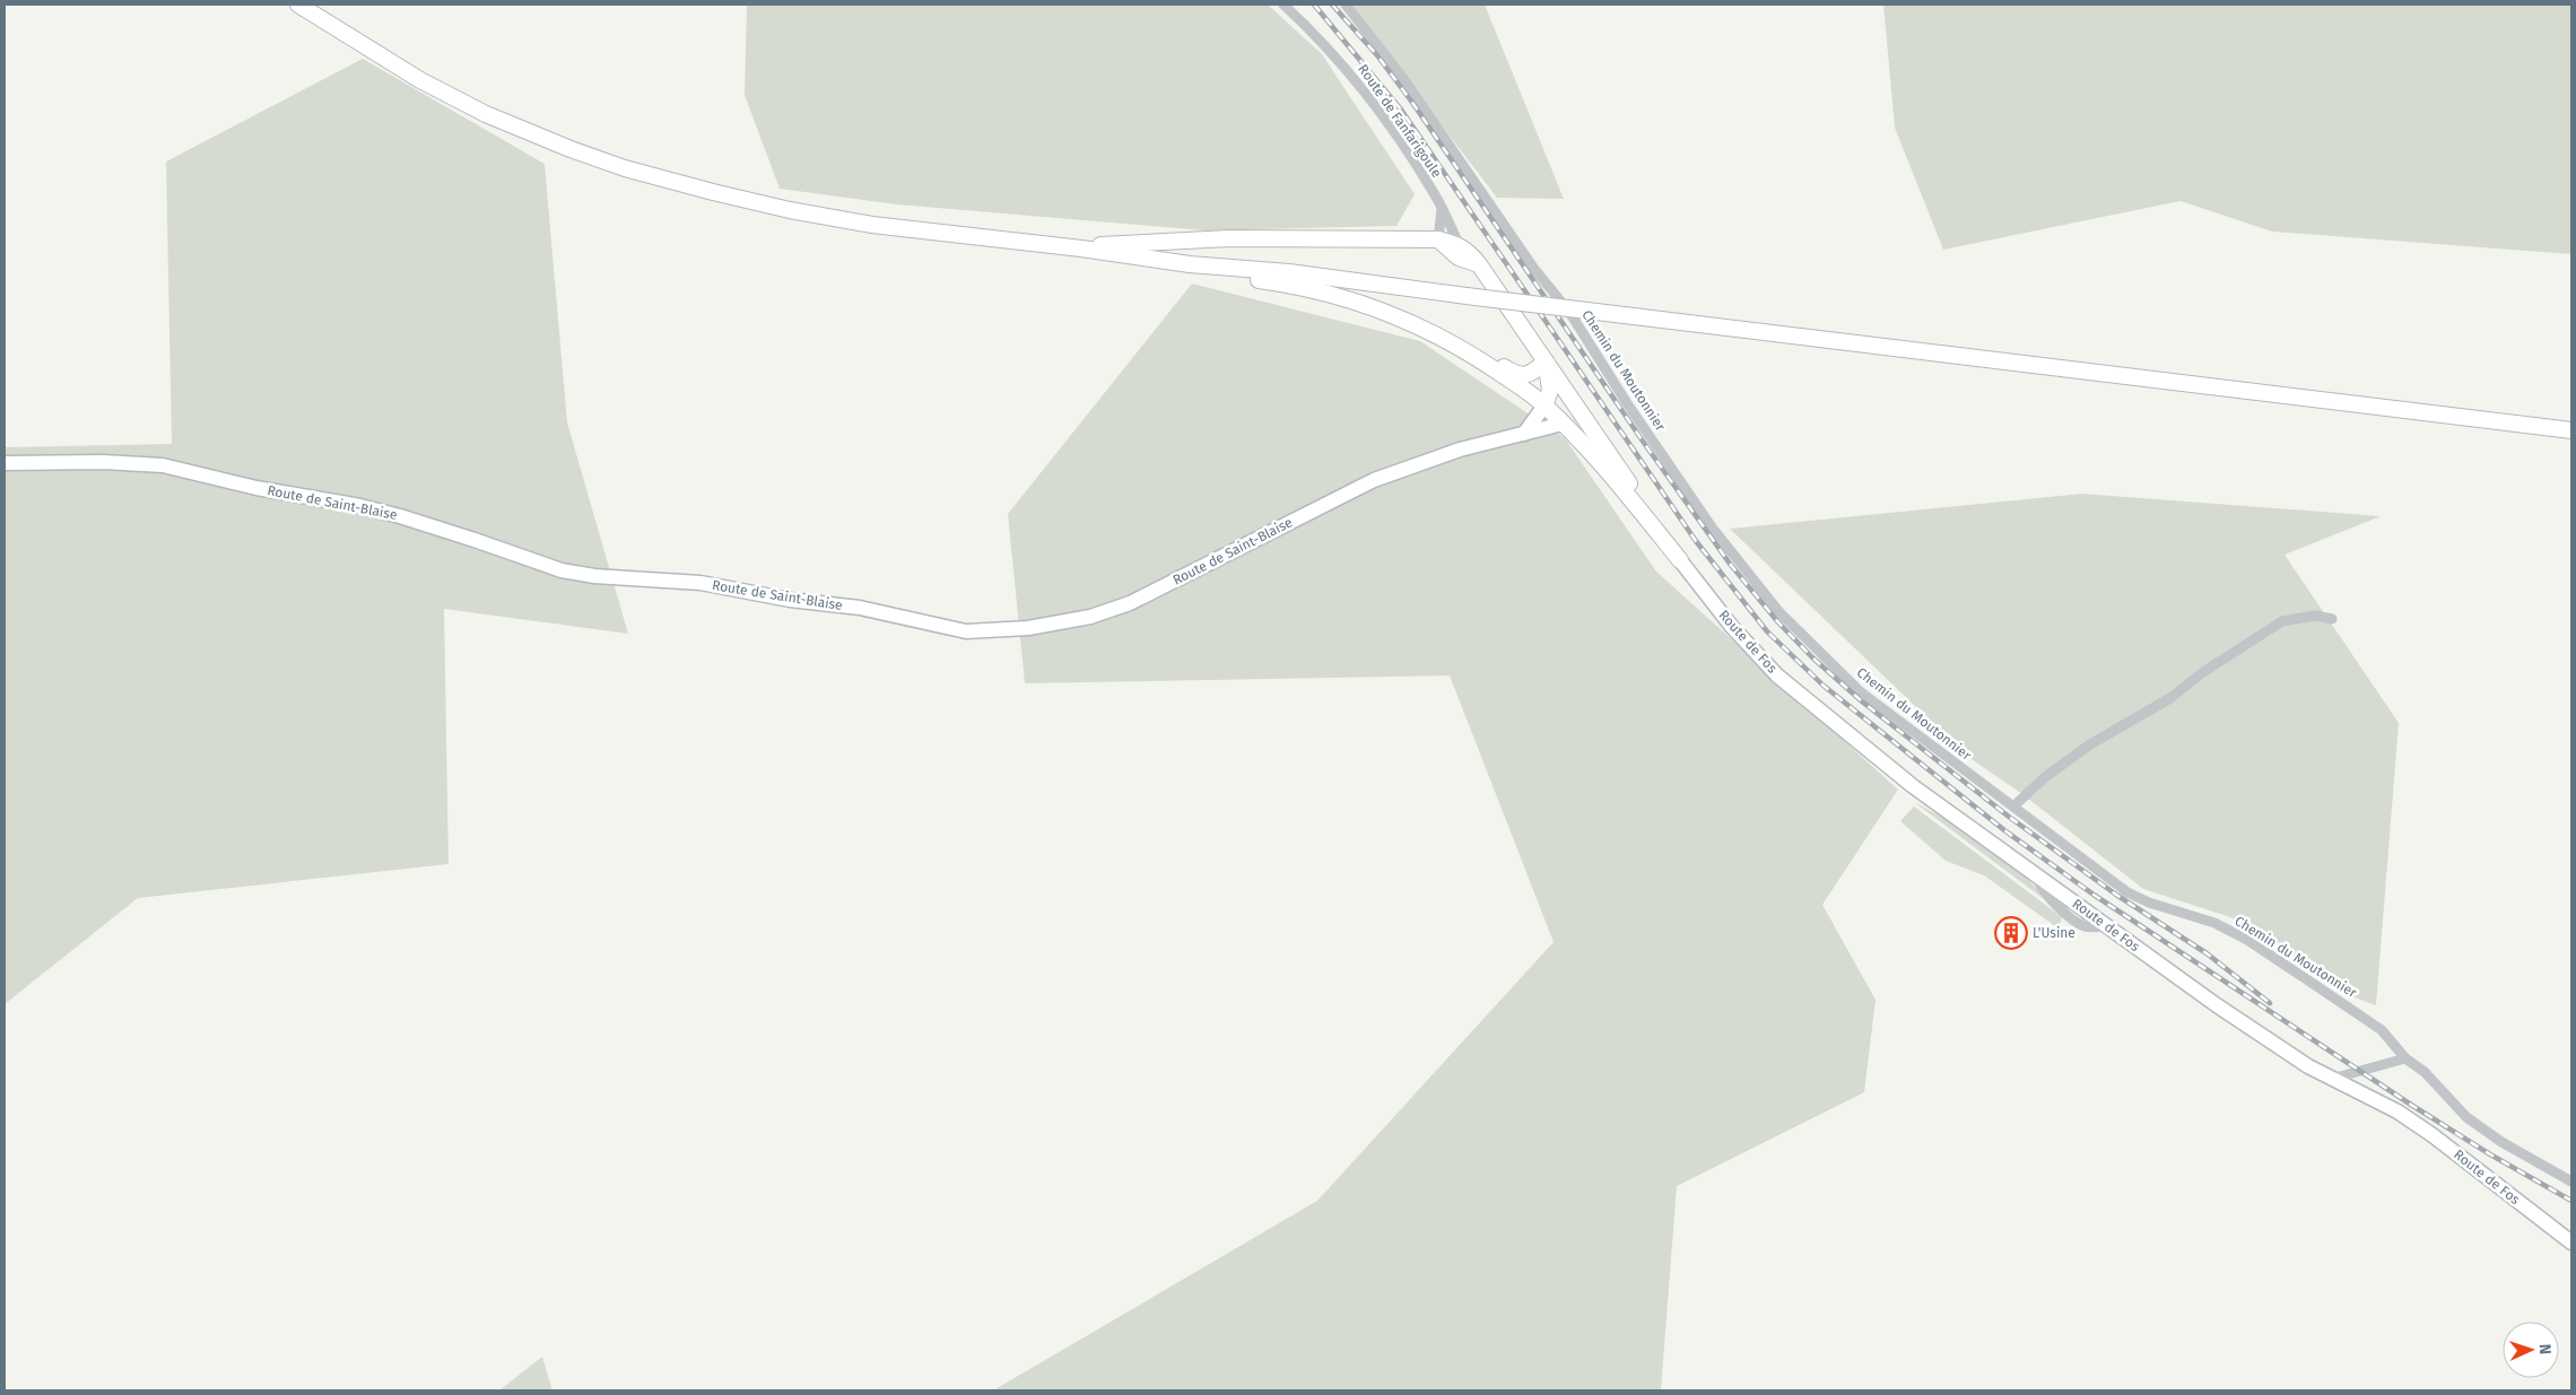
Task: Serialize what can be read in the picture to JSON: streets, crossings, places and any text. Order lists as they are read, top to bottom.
{
  "streets": {
    "street": [
      "Route de Fanfarigoule",
      "Chemin du Moutonnier",
      "Route de Saint-Blaise",
      "Route de Fos"
    ]
  },
  "places": {
    "building": ["L'Usine"]
  },
  "north": "right"
}
